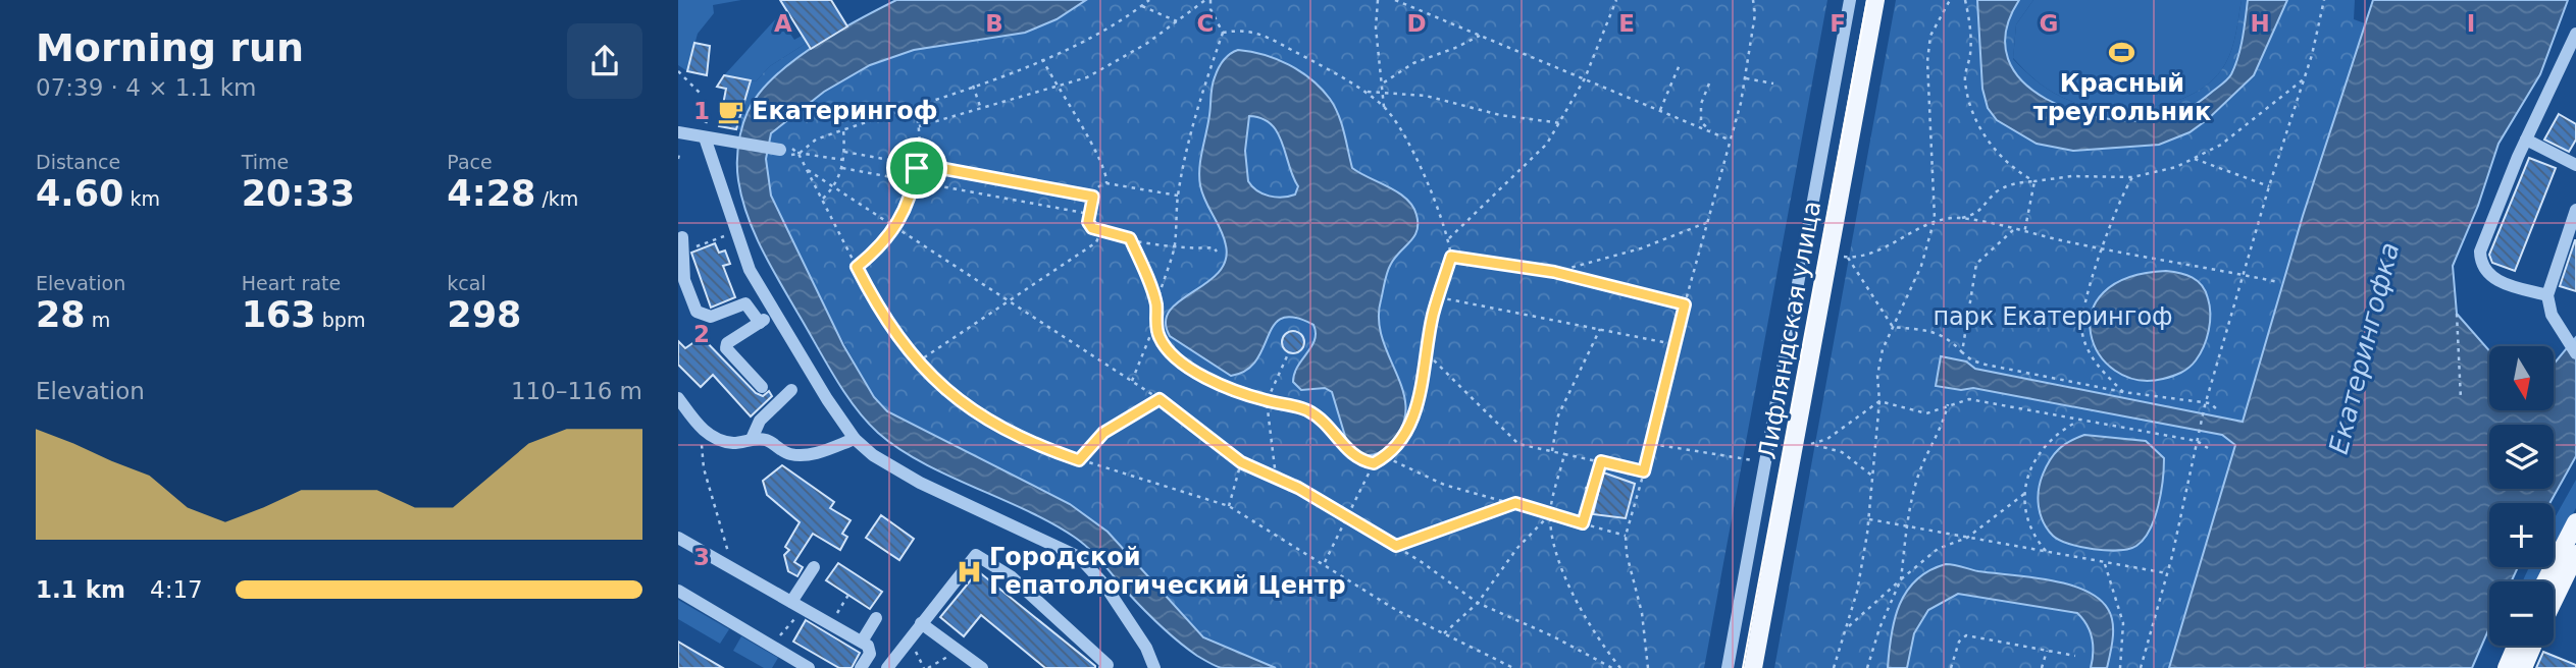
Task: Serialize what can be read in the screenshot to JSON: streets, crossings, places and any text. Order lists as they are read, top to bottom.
{
  "streets": {
    "main road": ["Лифляндская улица"]
  },
  "water": ["Екатерингофка"],
  "parks": ["парк Екатерингоф"],
  "places": {
    "sports": ["Красный треугольник"],
    "cafe": ["Екатерингоф"],
    "hospital": ["Городской Гепатологический Центр"]
  },
  "north": "bottom",
  "page": {
    "heading": ["Morning run", "07:39 · 4 × 1.1 km"],
    "stats": [
      ["Distance", "4.60 km"],
      ["Time", "20:33"],
      ["Pace", "4:28 /km"],
      ["Elevation", "28 m"],
      ["Heart rate", "163 bpm"],
      ["kcal", "298"]
    ],
    "map_buttons": ["+", "−"],
    "chart": ["Elevation", "110–116 m"],
    "list": [
      {
        "name": "1.1 km",
        "note": "4:17"
      }
    ]
  },
  "grid": {
    "columns": [
      "A",
      "B",
      "C",
      "D",
      "E",
      "F",
      "G",
      "H",
      "I"
    ],
    "rows": ["1", "2", "3"]
  }
}
